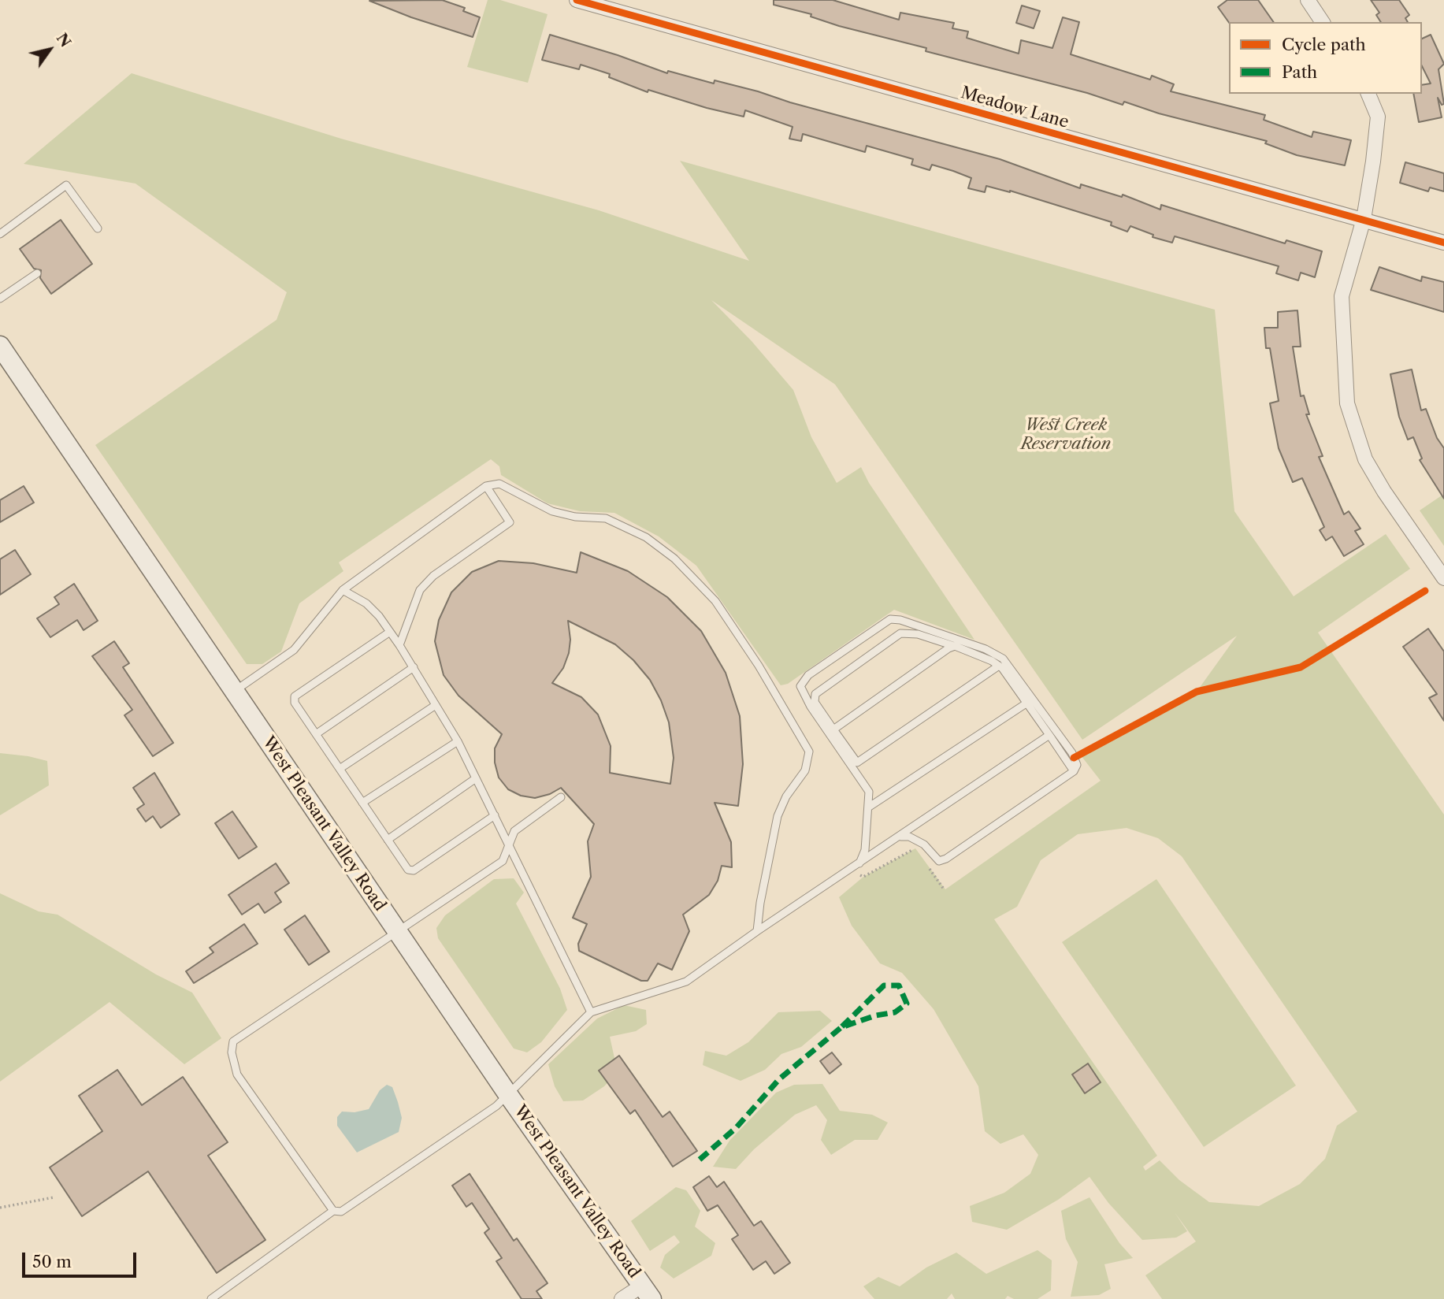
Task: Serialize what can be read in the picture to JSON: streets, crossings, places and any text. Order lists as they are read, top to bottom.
{
  "streets": {
    "main road": ["West Pleasant Valley Road"],
    "street": ["Meadow Lane"]
  },
  "parks": ["West Creek Reservation"],
  "legend": ["Cycle path", "Path"],
  "scale_bar": "50 m",
  "north": "top right"
}
